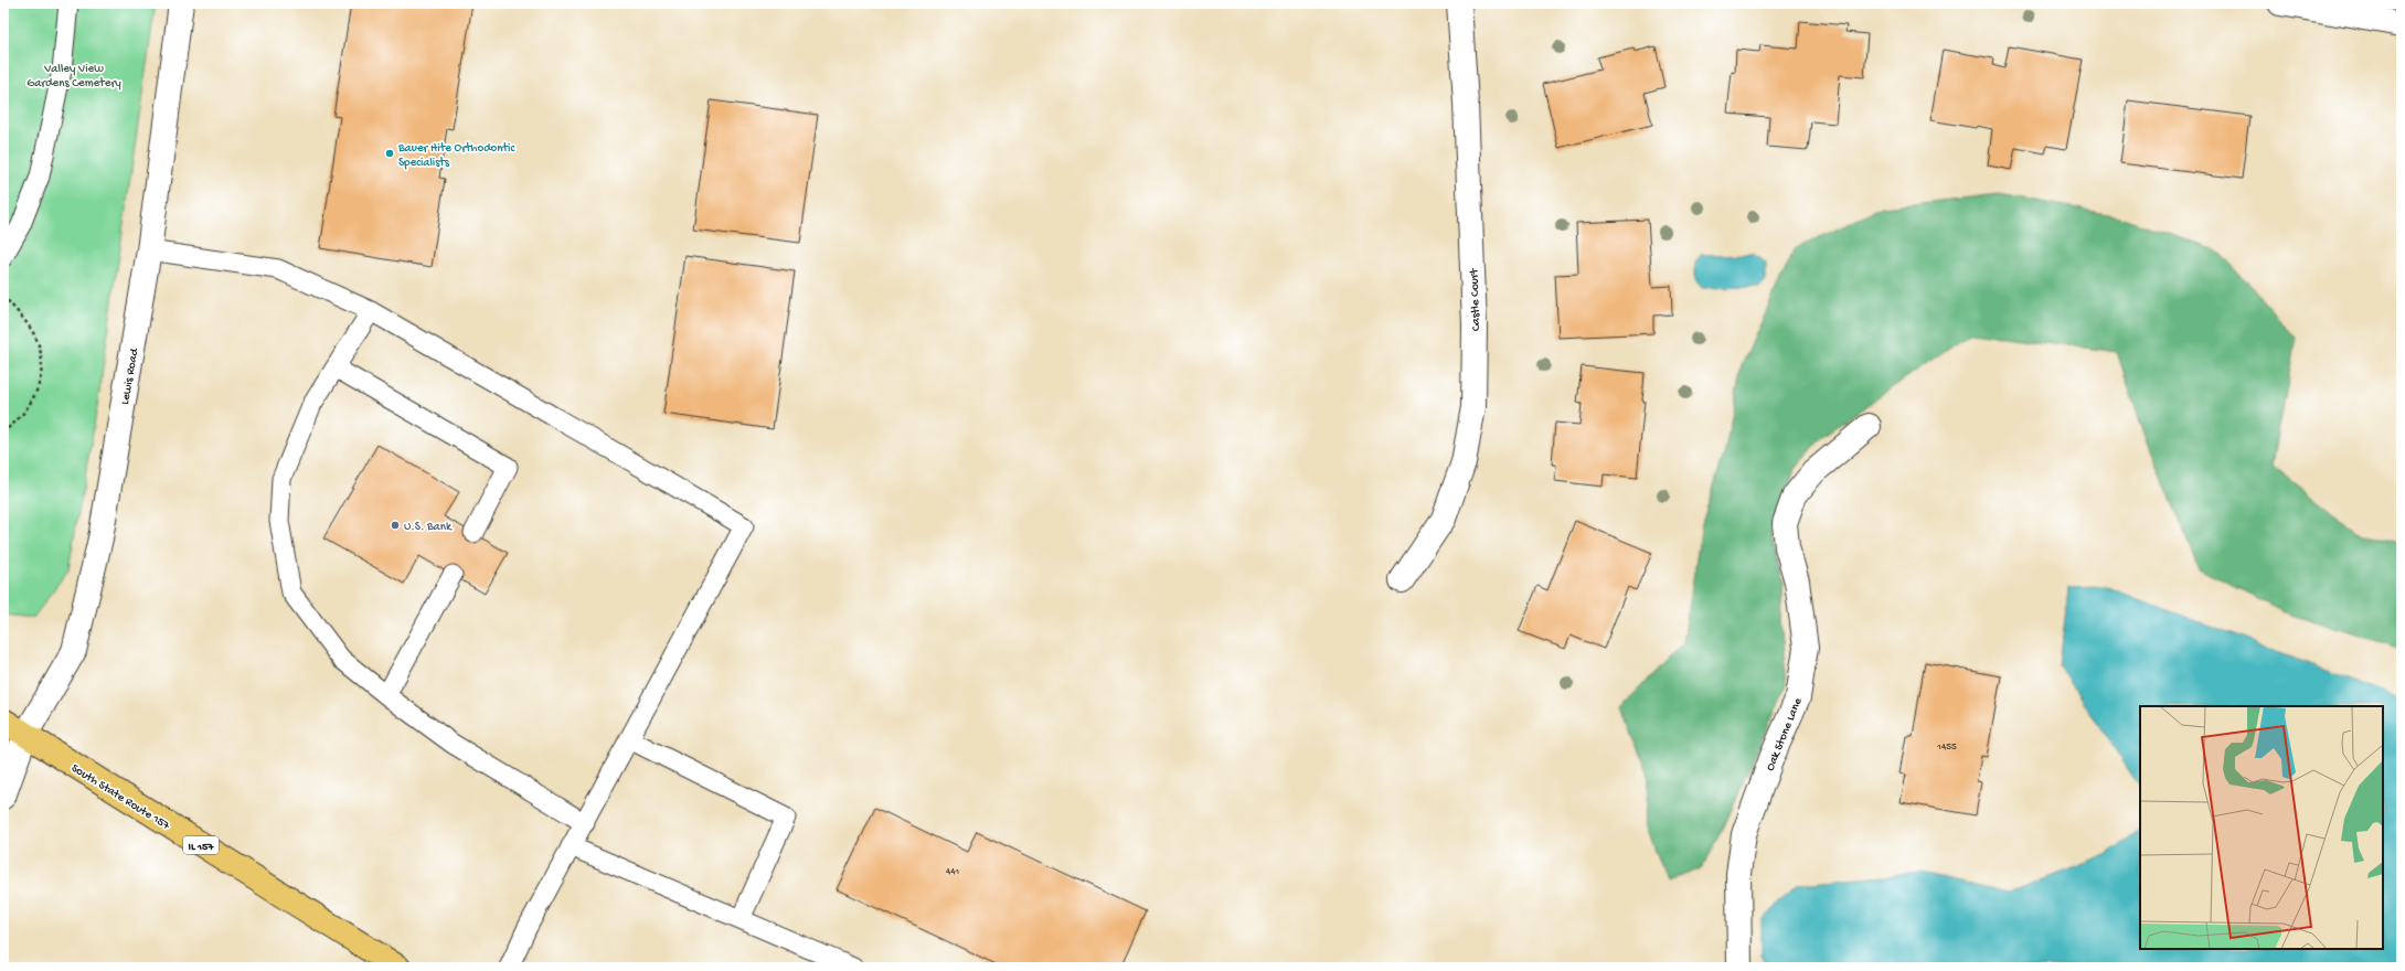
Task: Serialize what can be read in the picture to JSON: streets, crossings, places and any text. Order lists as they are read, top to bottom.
{
  "streets": {
    "main road": ["South State Route 157", "IL 157"],
    "street": ["Castle Court", "Lewis Road", "Oak Stone Lane"]
  },
  "crossings": [
    ["Lewis Road", "South State Route 157"]
  ],
  "parks": ["Valley View Gardens Cemetery"],
  "places": ["Bauer Hite Orthodontic Specialists", "U.S. Bank"],
  "house_numbers": ["1455", "441"]
}
